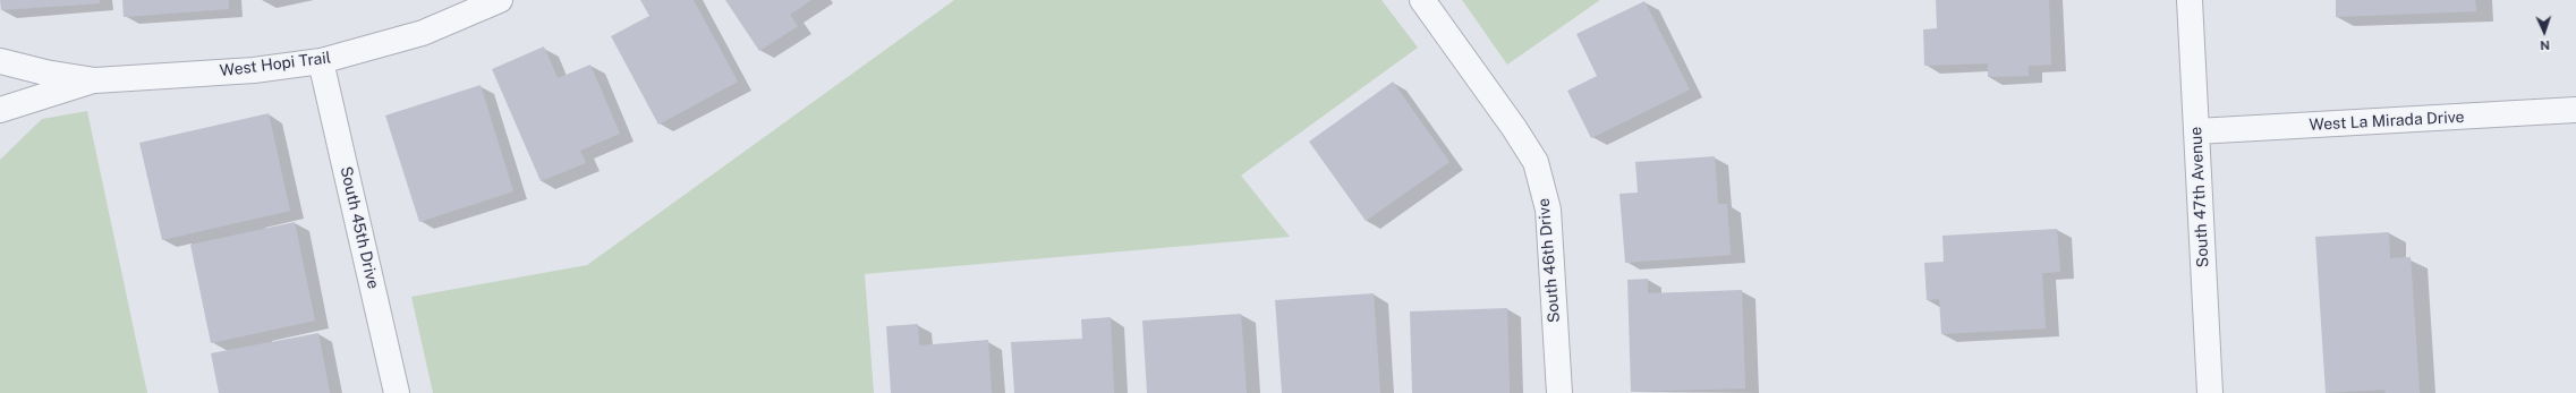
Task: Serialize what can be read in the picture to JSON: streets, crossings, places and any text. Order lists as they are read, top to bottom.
{
  "streets": {
    "street": [
      "West Hopi Trail",
      "West La Mirada Drive",
      "South 47th Avenue",
      "South 45th Drive",
      "South 46th Drive"
    ]
  },
  "crossings": [
    ["West Hopi Trail", "South 45th Drive"],
    ["West La Mirada Drive", "South 47th Avenue"]
  ],
  "north": "bottom"
}
